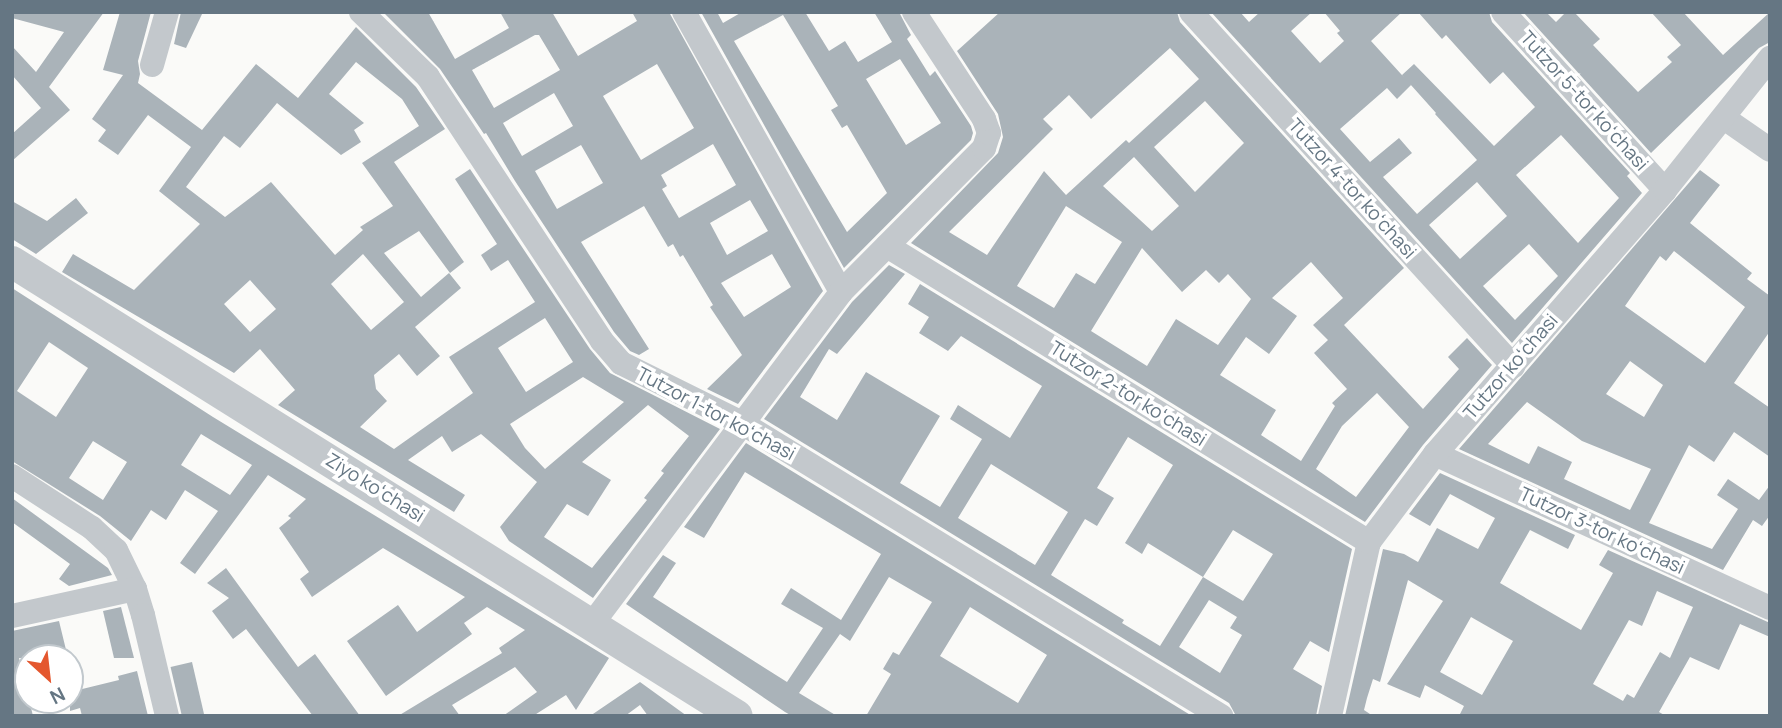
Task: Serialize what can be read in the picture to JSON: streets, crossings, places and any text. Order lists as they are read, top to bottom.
{
  "streets": {
    "street": [
      "Tutzor 5-tor koʻchasi",
      "Tutzor 4-tor koʻchasi",
      "Tutzor koʻchasi",
      "Tutzor 2-tor koʻchasi",
      "Tutzor 1-tor koʻchasi",
      "Ziyo koʻchasi",
      "Tutzor 3-tor koʻchasi"
    ]
  },
  "crossings": [
    ["Tutzor 5-tor koʻchasi", "Tutzor koʻchasi"],
    ["Tutzor 4-tor koʻchasi", "Tutzor koʻchasi"],
    ["Tutzor koʻchasi", "Tutzor 2-tor koʻchasi"],
    ["Tutzor koʻchasi", "Tutzor 3-tor koʻchasi"]
  ],
  "north": "bottom right"
}
